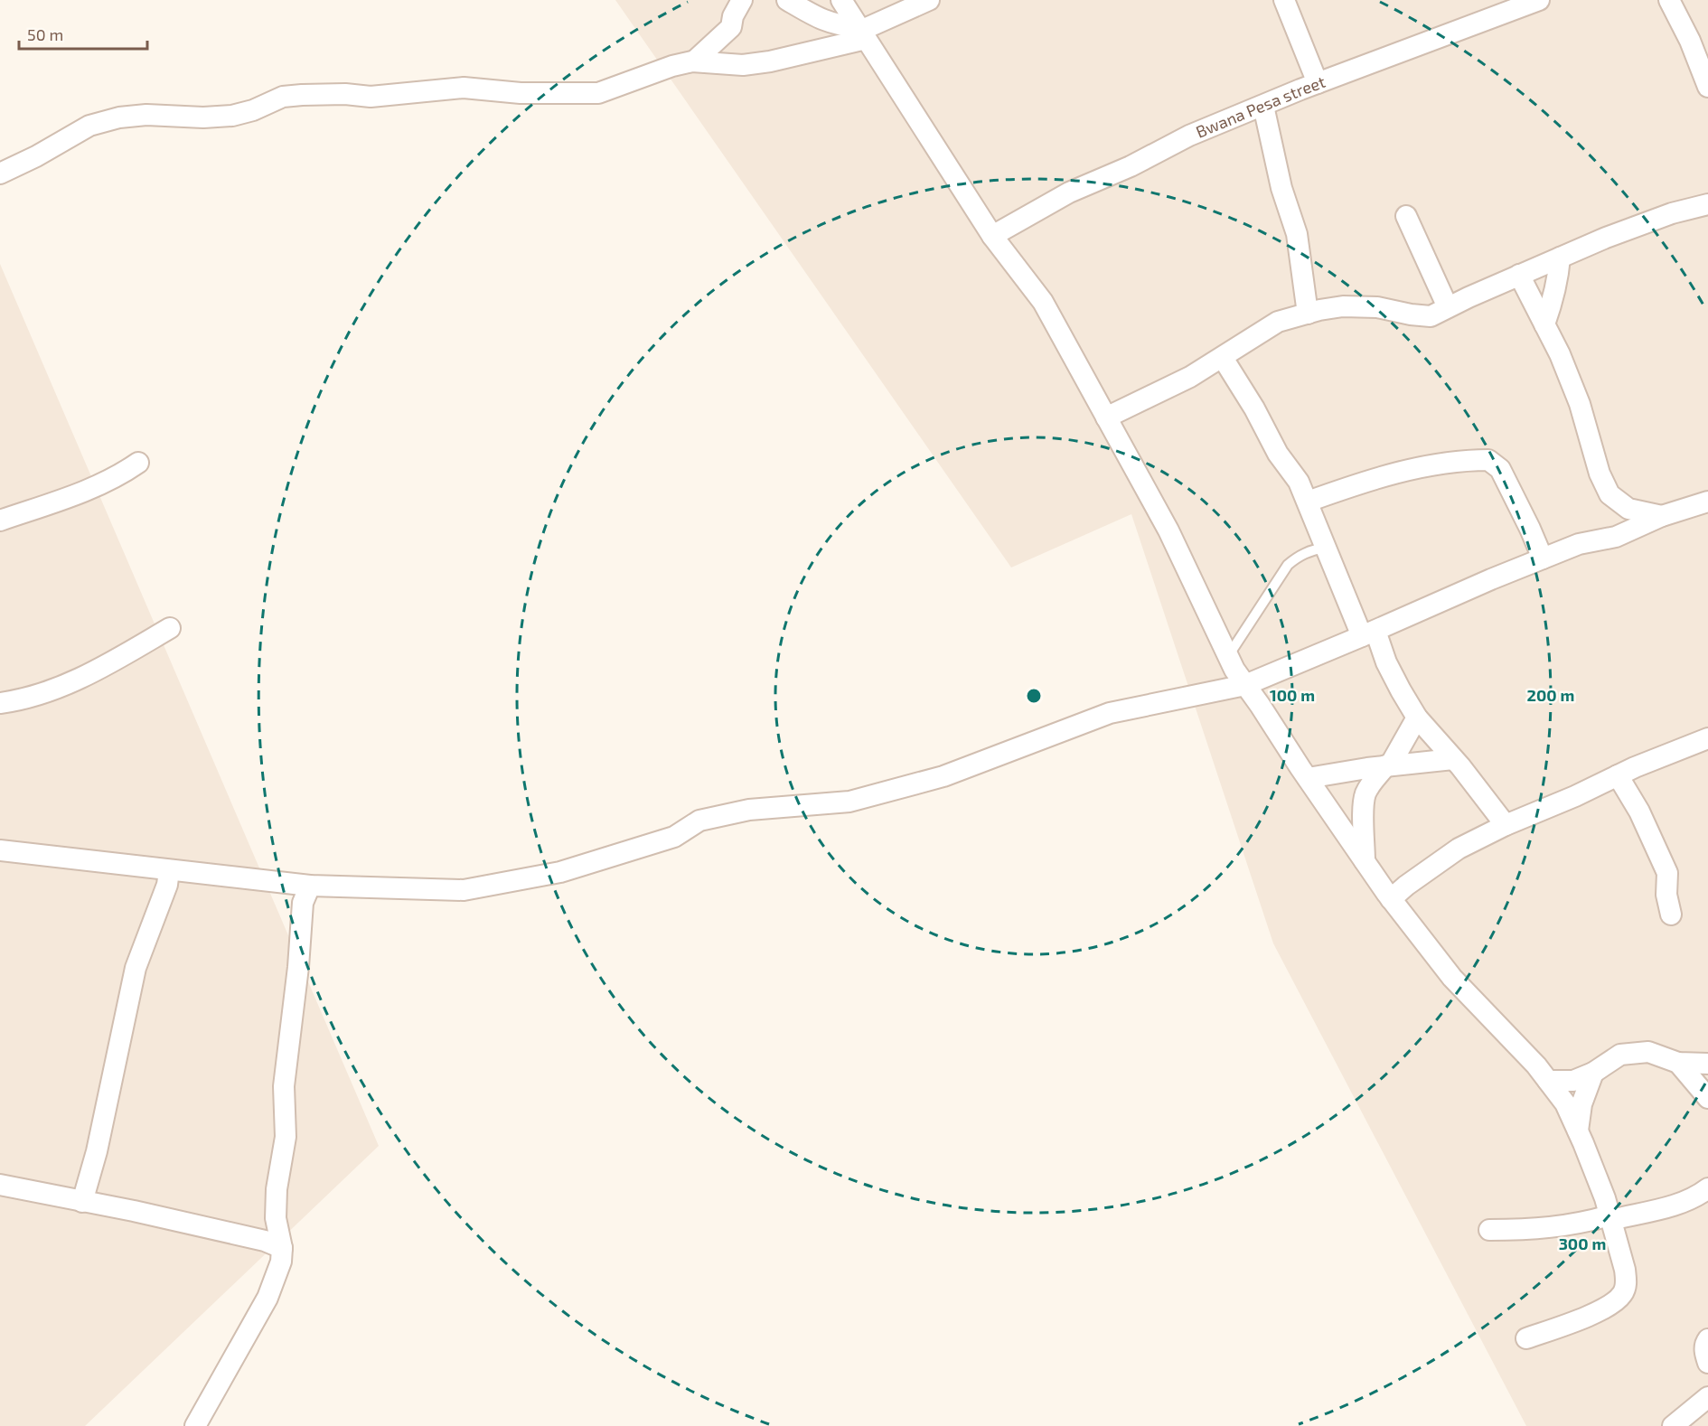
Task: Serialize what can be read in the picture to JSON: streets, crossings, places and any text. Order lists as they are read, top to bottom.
{
  "streets": {
    "street": ["Bwana Pesa street"]
  },
  "scale_bar": "50 m",
  "rings": ["100 m", "200 m", "300 m"]
}
